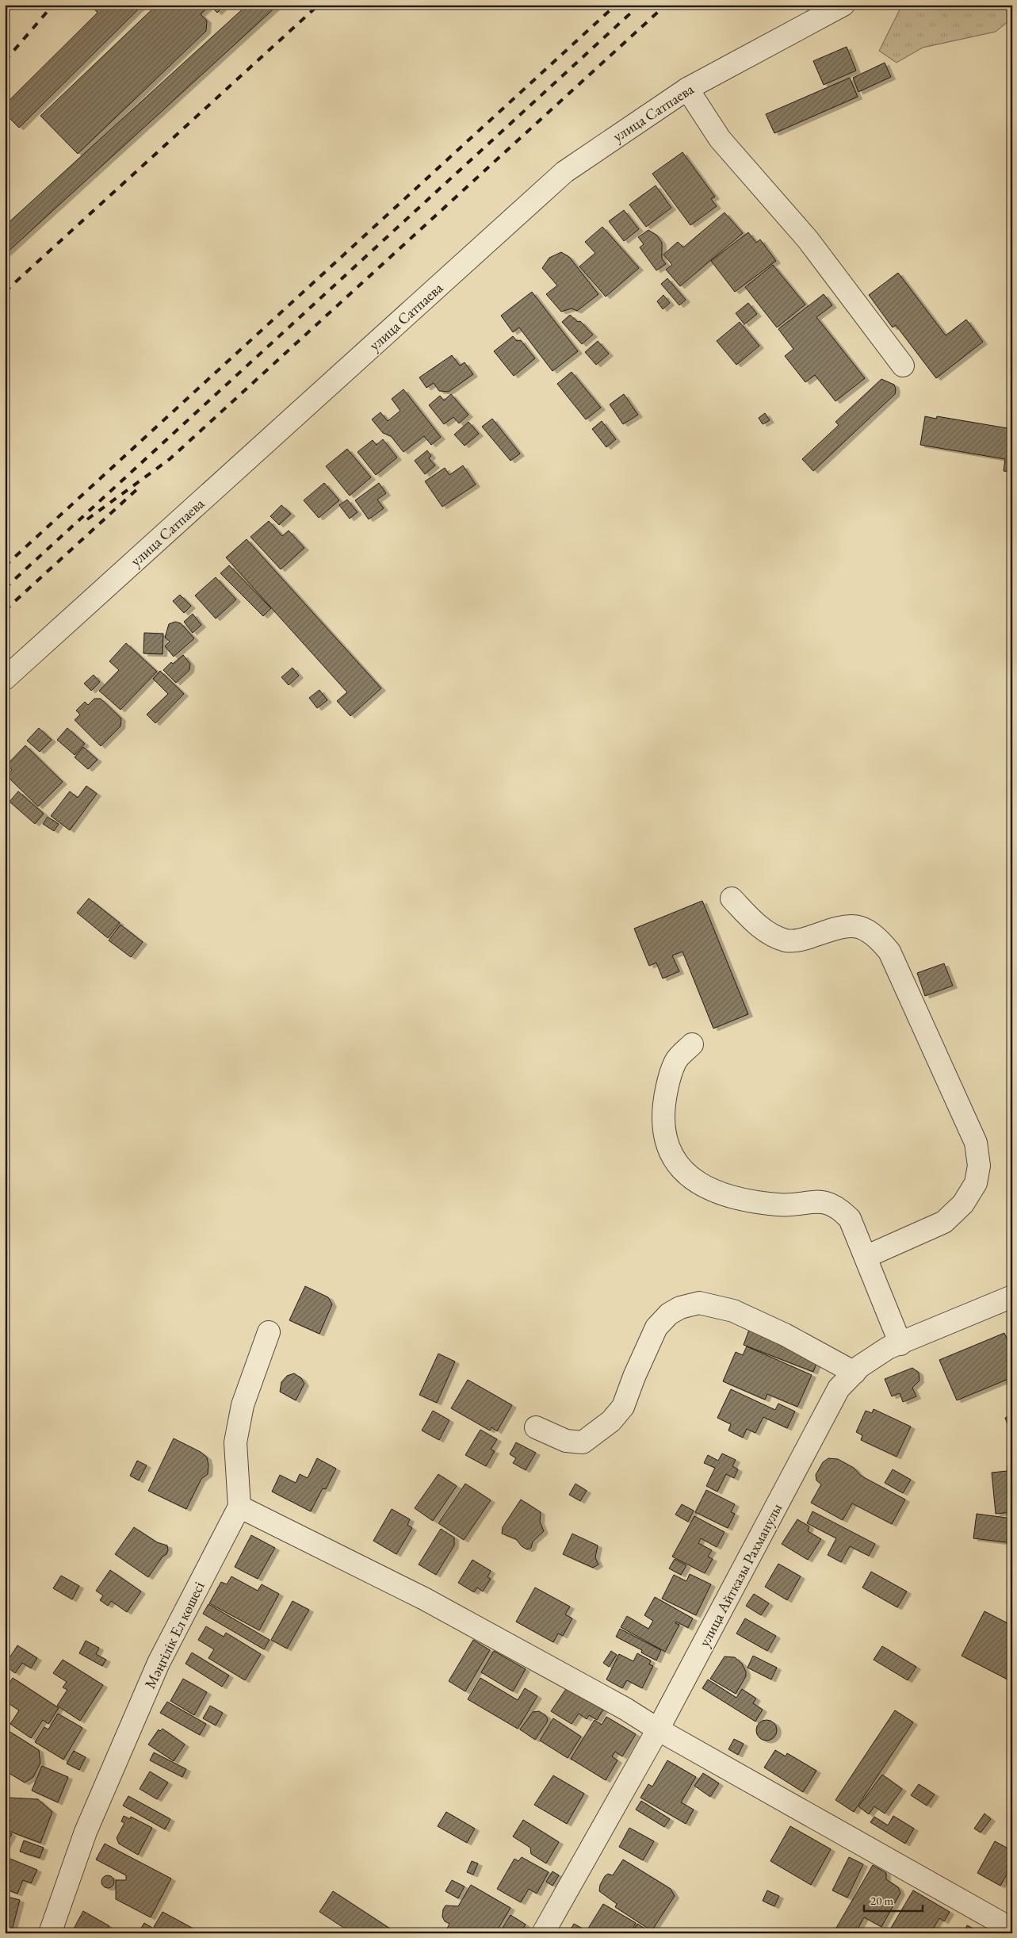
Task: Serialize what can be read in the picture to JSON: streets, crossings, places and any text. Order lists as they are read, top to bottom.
{
  "streets": {
    "street": ["улица Сатпаева", "улица Айтказы Рахманулы", "Мәңгілік Ел көшесі"]
  },
  "scale_bar": "20 m"
}
